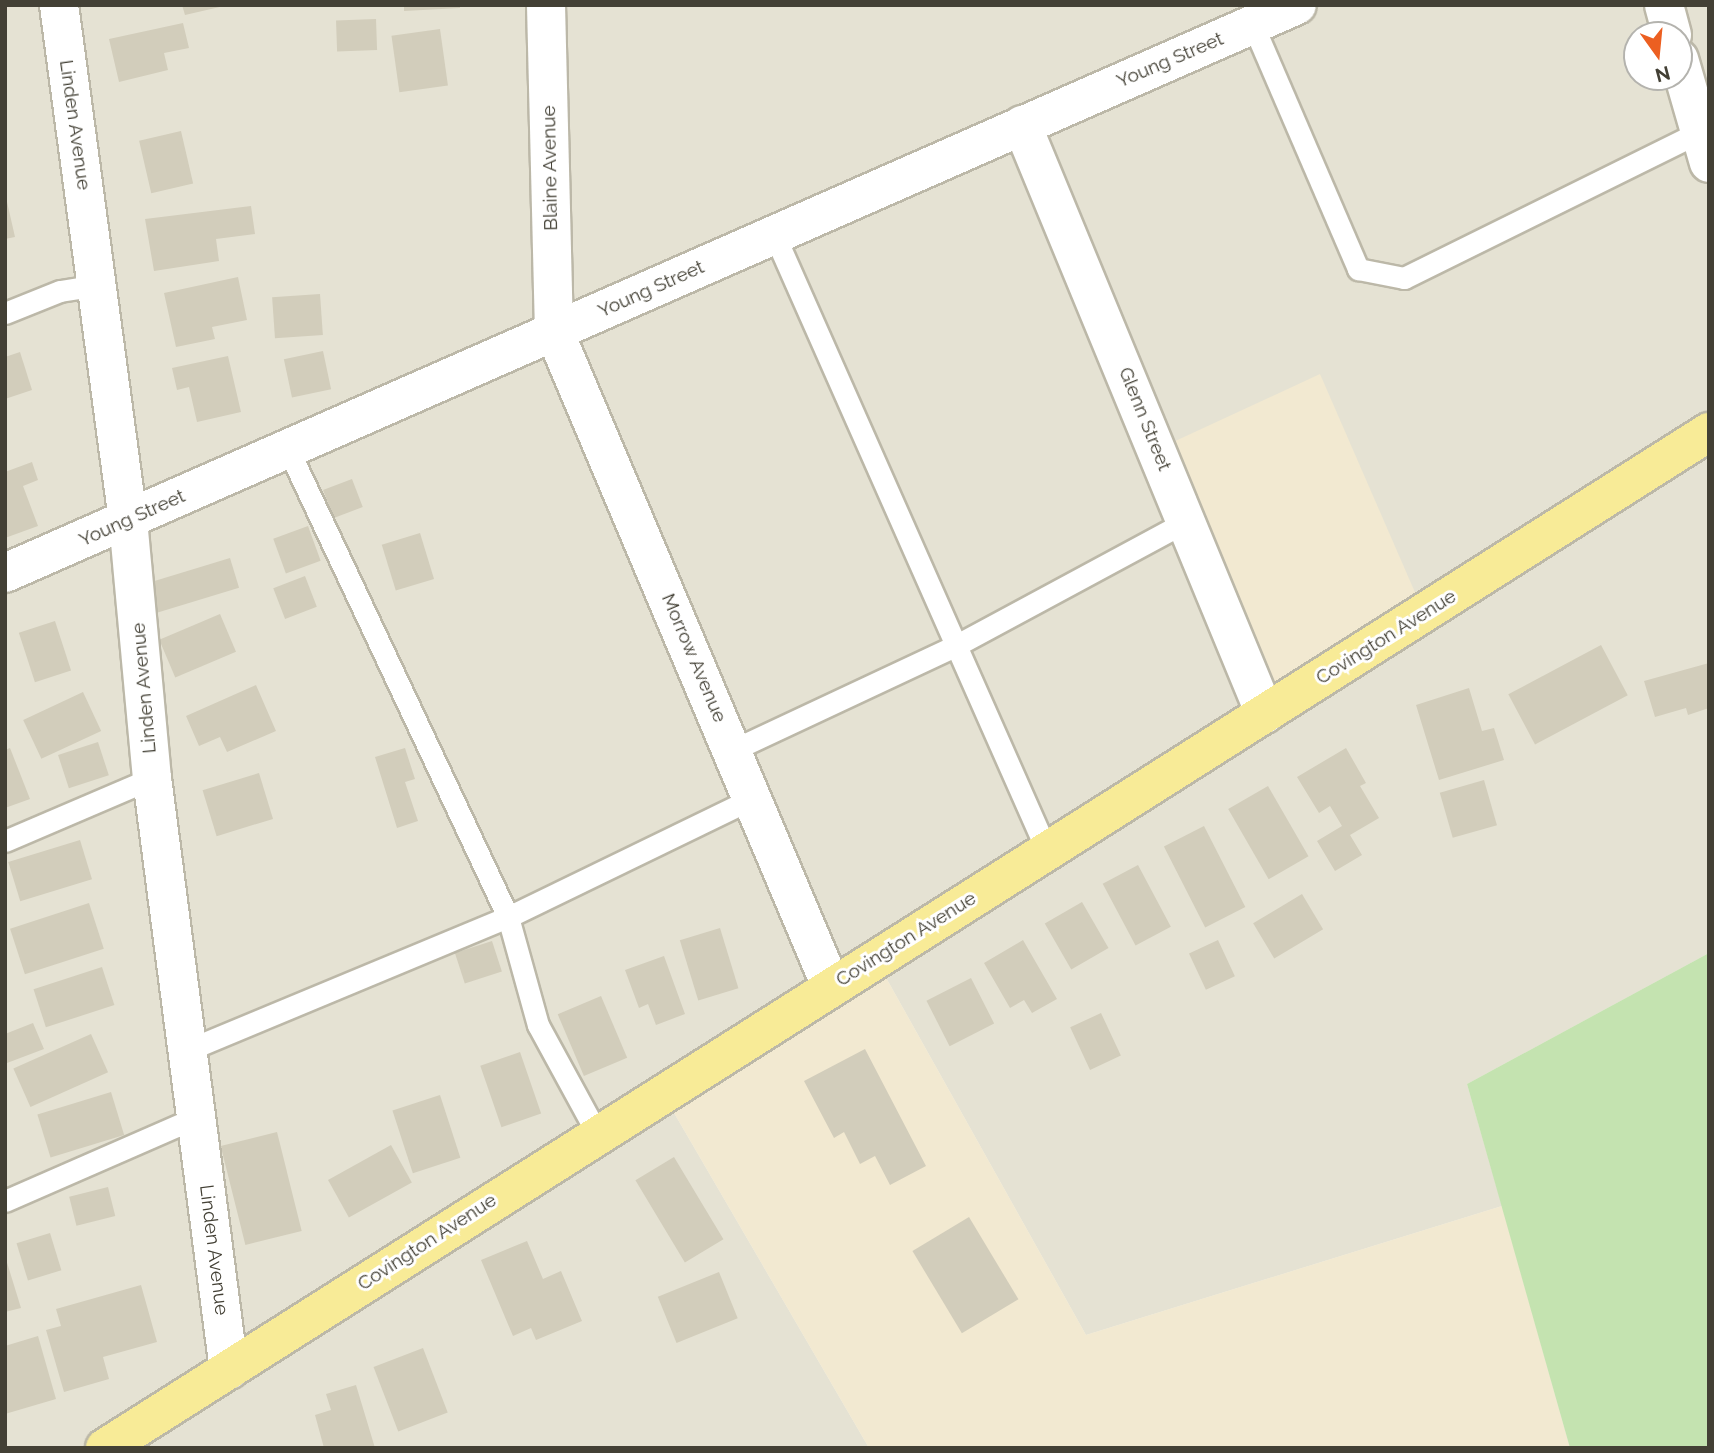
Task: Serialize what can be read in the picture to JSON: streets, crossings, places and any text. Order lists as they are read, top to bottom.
{
  "streets": {
    "main road": ["Covington Avenue"],
    "street": [
      "Young Street",
      "Linden Avenue",
      "Blaine Avenue",
      "Glenn Street",
      "Morrow Avenue"
    ]
  },
  "crossings": [
    ["Young Street", "Linden Avenue"],
    ["Young Street", "Blaine Avenue"],
    ["Young Street", "Glenn Street"],
    ["Young Street", "Morrow Avenue"],
    ["Linden Avenue", "Covington Avenue"],
    ["Blaine Avenue", "Morrow Avenue"],
    ["Glenn Street", "Covington Avenue"],
    ["Covington Avenue", "Morrow Avenue"]
  ],
  "north": "bottom"
}
